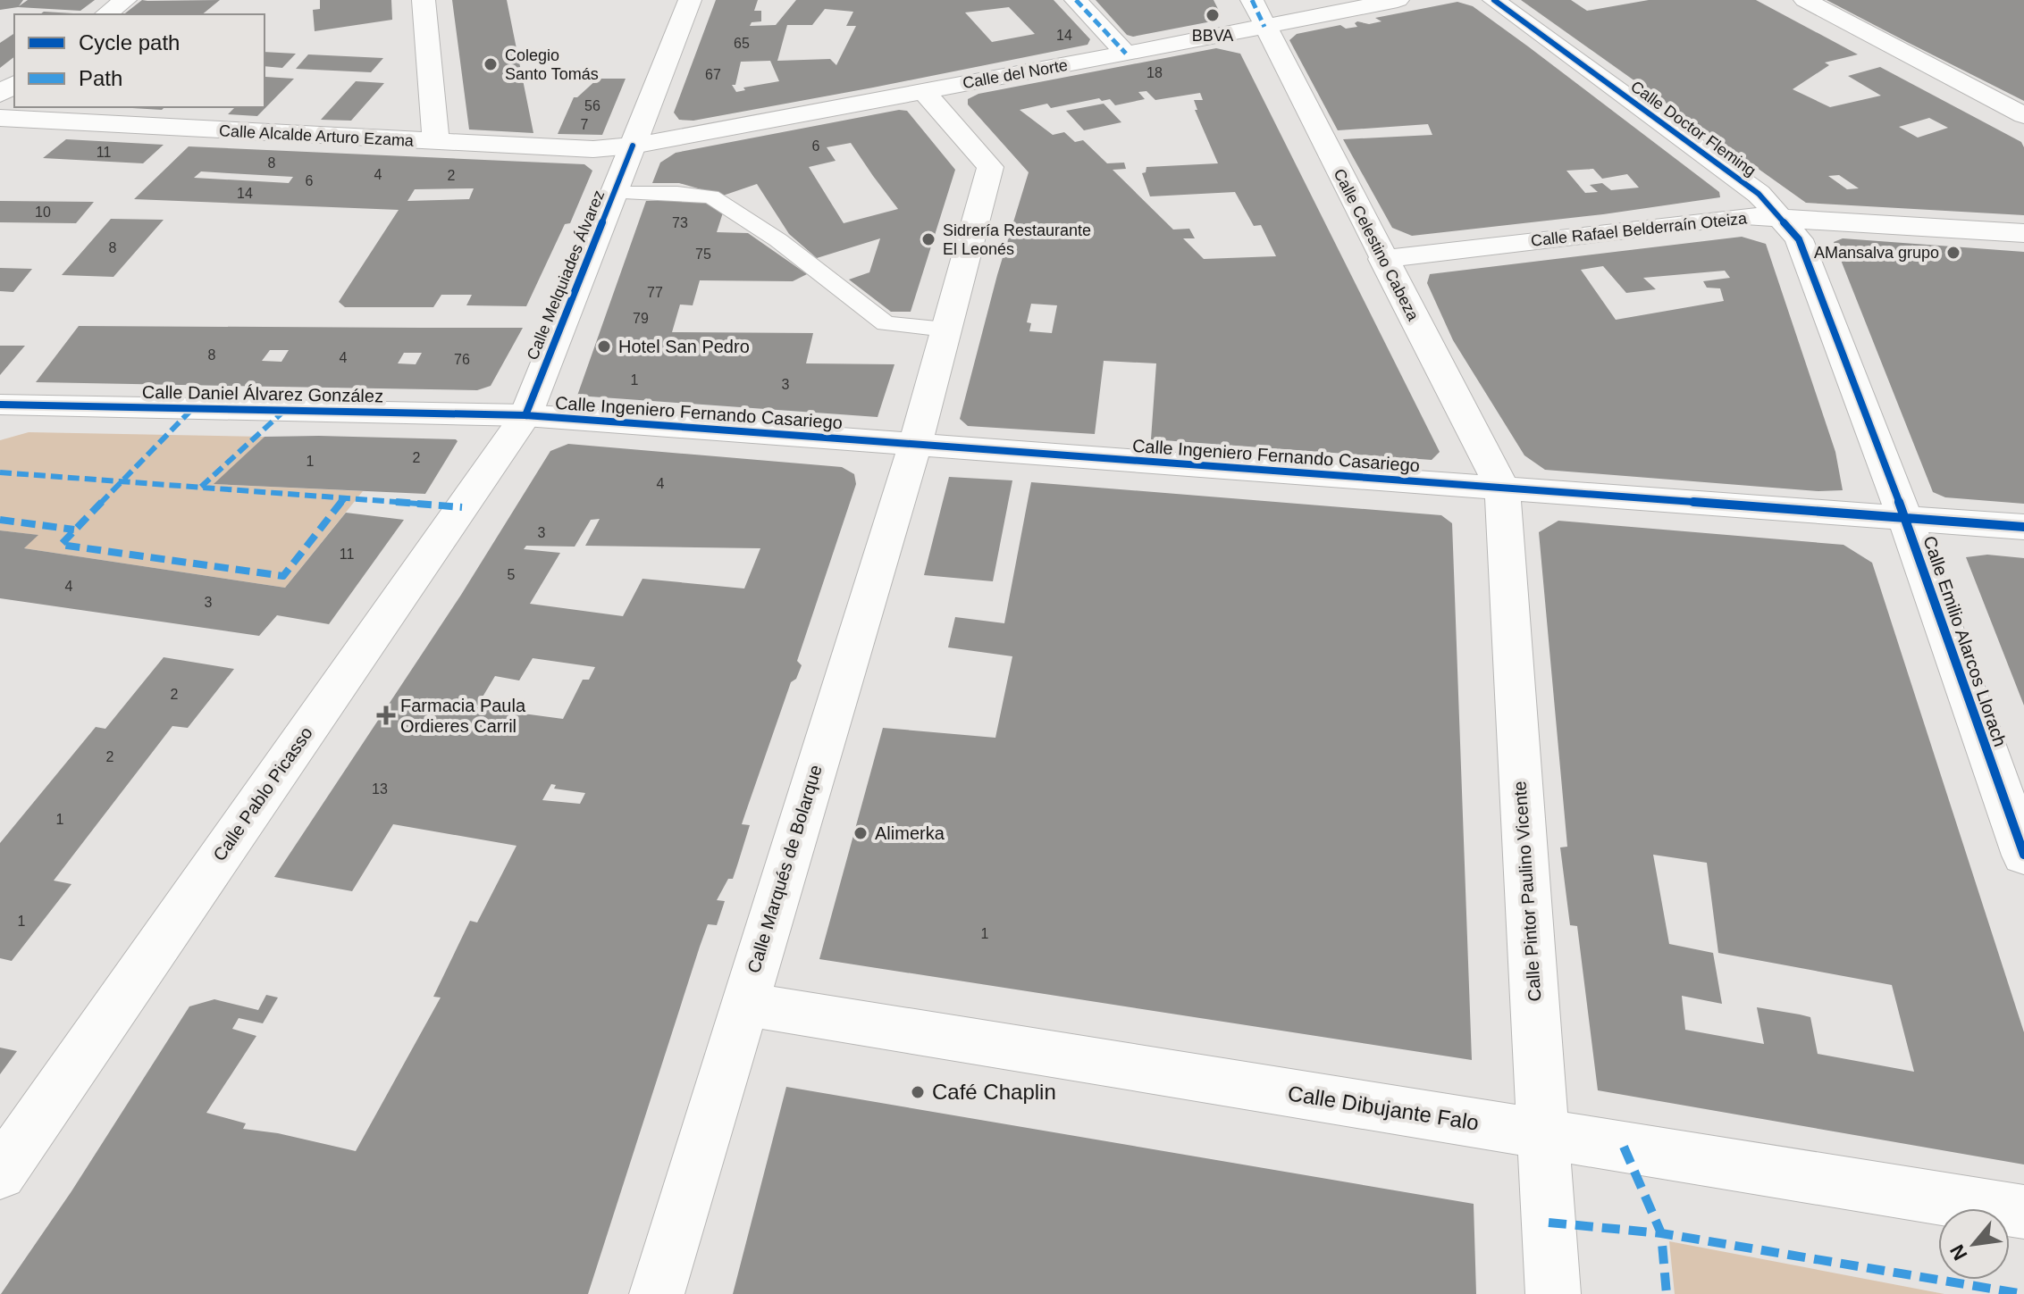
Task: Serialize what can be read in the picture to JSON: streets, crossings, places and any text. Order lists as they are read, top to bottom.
{
  "streets": {
    "street": [
      "Calle del Norte",
      "Calle Doctor Fleming",
      "Calle Alcalde Arturo Ezama",
      "Calle Rafael Belderraín Oteiza",
      "Calle Celestino Cabeza",
      "Calle Melquiades Álvarez",
      "Calle Daniel Álvarez González",
      "Calle Ingeniero Fernando Casariego",
      "Calle Emilio Alarcos Llorach",
      "Calle Pablo Picasso",
      "Calle Marqués de Bolarque",
      "Calle Pintor Paulino Vicente",
      "Calle Dibujante Falo"
    ]
  },
  "crossings": [
    ["Calle del Norte", "Calle Alcalde Arturo Ezama"],
    ["Calle del Norte", "Calle Celestino Cabeza"],
    ["Calle del Norte", "Calle Melquiades Álvarez"],
    ["Calle del Norte", "Calle Marqués de Bolarque"],
    ["Calle Doctor Fleming", "Calle Rafael Belderraín Oteiza"],
    ["Calle Doctor Fleming", "Calle Ingeniero Fernando Casariego"],
    ["Calle Doctor Fleming", "Calle Emilio Alarcos Llorach"],
    ["Calle Alcalde Arturo Ezama", "Calle Melquiades Álvarez"],
    ["Calle Rafael Belderraín Oteiza", "Calle Celestino Cabeza"],
    ["Calle Celestino Cabeza", "Calle Ingeniero Fernando Casariego"],
    ["Calle Celestino Cabeza", "Calle Pintor Paulino Vicente"],
    ["Calle Melquiades Álvarez", "Calle Daniel Álvarez González"],
    ["Calle Melquiades Álvarez", "Calle Ingeniero Fernando Casariego"],
    ["Calle Melquiades Álvarez", "Calle Pablo Picasso"],
    ["Calle Daniel Álvarez González", "Calle Ingeniero Fernando Casariego"],
    ["Calle Daniel Álvarez González", "Calle Pablo Picasso"],
    ["Calle Ingeniero Fernando Casariego", "Calle Emilio Alarcos Llorach"],
    ["Calle Ingeniero Fernando Casariego", "Calle Pablo Picasso"],
    ["Calle Ingeniero Fernando Casariego", "Calle Marqués de Bolarque"],
    ["Calle Ingeniero Fernando Casariego", "Calle Pintor Paulino Vicente"],
    ["Calle Marqués de Bolarque", "Calle Dibujante Falo"],
    ["Calle Pintor Paulino Vicente", "Calle Dibujante Falo"]
  ],
  "places": {
    "other": [
      "BBVA",
      "Colegio Santo Tomás",
      "Sidrería Restaurante El Leonés",
      "AMansalva grupo",
      "Hotel San Pedro",
      "Alimerka",
      "Café Chaplin"
    ],
    "health": ["Farmacia Paula Ordieres Carril"]
  },
  "house_numbers": [
    "14",
    "65",
    "18",
    "67",
    "56",
    "7",
    "6",
    "11",
    "8",
    "4",
    "2",
    "6",
    "14",
    "10",
    "73",
    "8",
    "75",
    "77",
    "79",
    "8",
    "4",
    "76",
    "1",
    "3",
    "2",
    "1",
    "4",
    "3",
    "11",
    "5",
    "4",
    "3",
    "2",
    "2",
    "13",
    "1",
    "1",
    "1"
  ],
  "legend": ["Cycle path", "Path"],
  "north": "bottom left"
}
